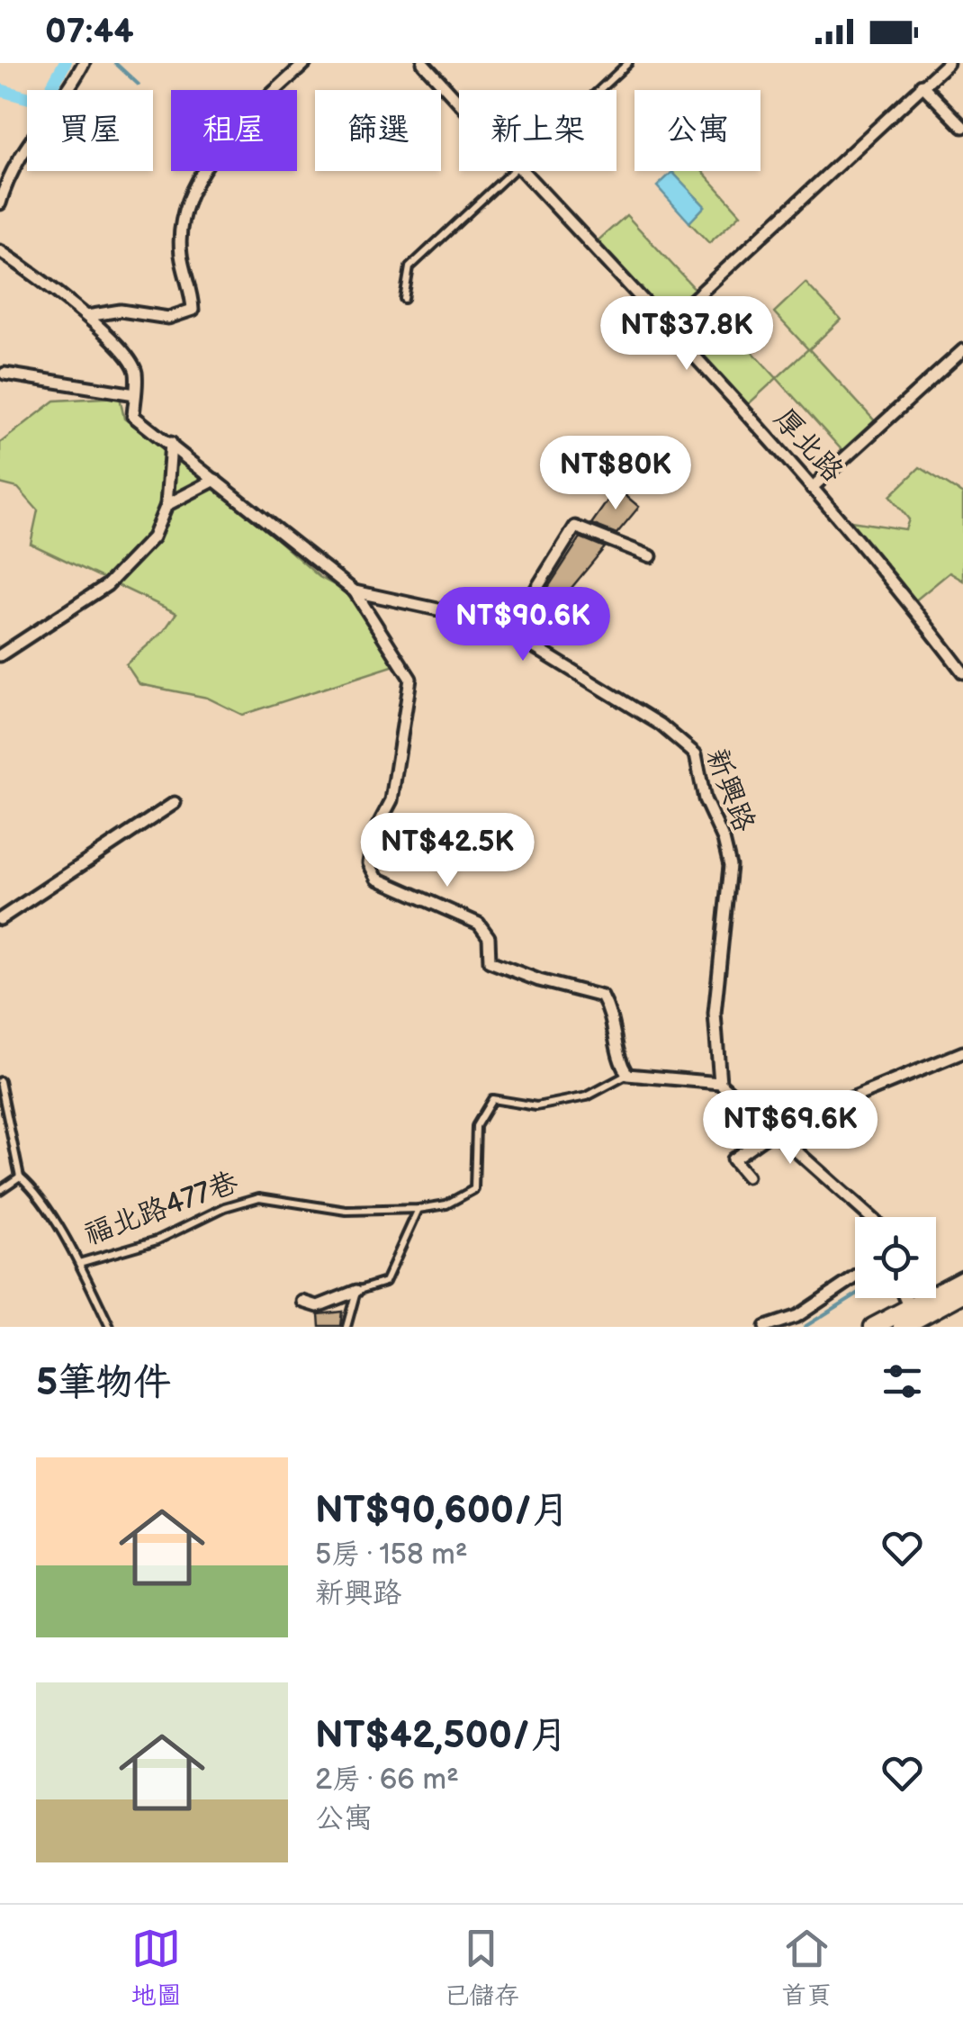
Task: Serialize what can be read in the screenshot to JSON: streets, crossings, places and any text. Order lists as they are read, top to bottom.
{
  "streets": {
    "street": ["厚北路", "新興路"],
    "lane": ["福北路477巷"]
  },
  "page": {
    "status": "07:44",
    "chip": [
      "買屋",
      "租屋",
      "篩選",
      "新上架",
      "公寓"
    ],
    "price": [
      "NT$37.8K",
      "NT$80K",
      "NT$90.6K",
      "NT$42.5K",
      "NT$69.6K"
    ],
    "heading": "5筆物件",
    "list": [
      {
        "name": "NT$90,600/月",
        "note": "5房 · 158 m² · 新興路"
      },
      {
        "name": "NT$42,500/月",
        "note": "2房 · 66 m² · 公寓"
      }
    ],
    "tabs": ["地圖", "已儲存", "首頁"]
  }
}
